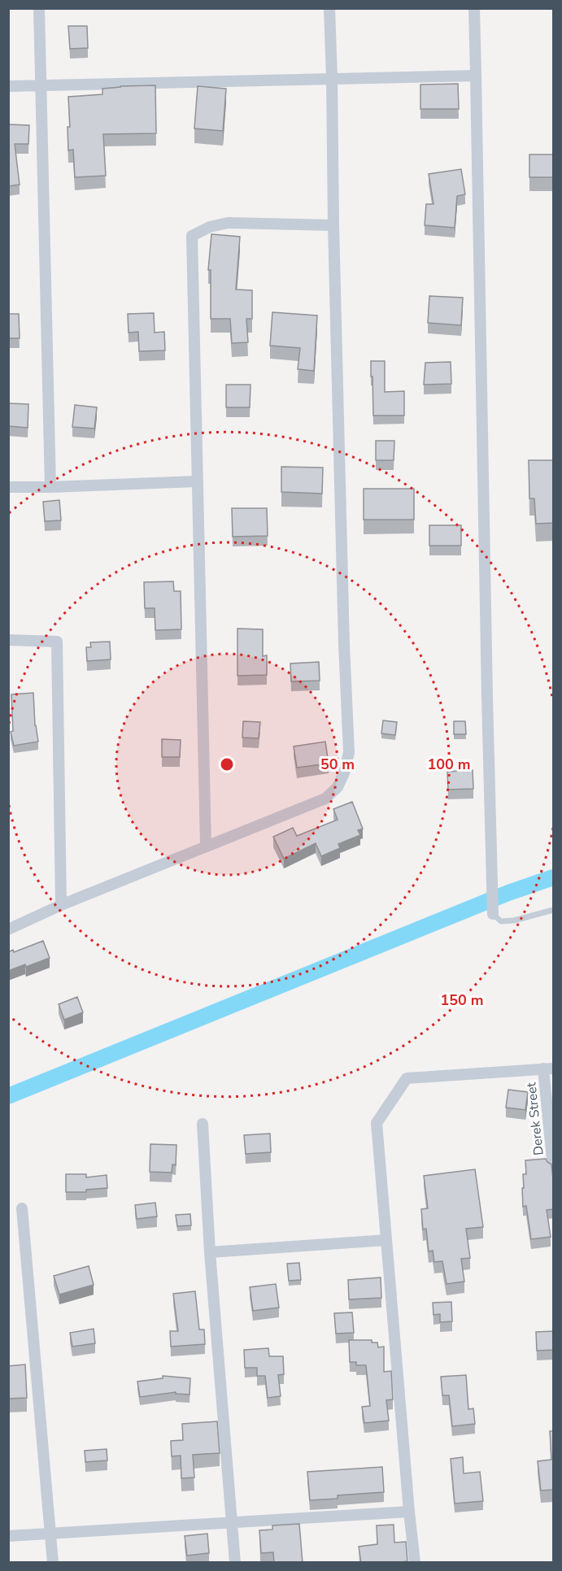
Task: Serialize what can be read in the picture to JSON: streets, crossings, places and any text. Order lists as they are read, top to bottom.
{
  "streets": {
    "street": ["Derek Street"]
  },
  "rings": ["50 m", "100 m", "150 m"]
}
